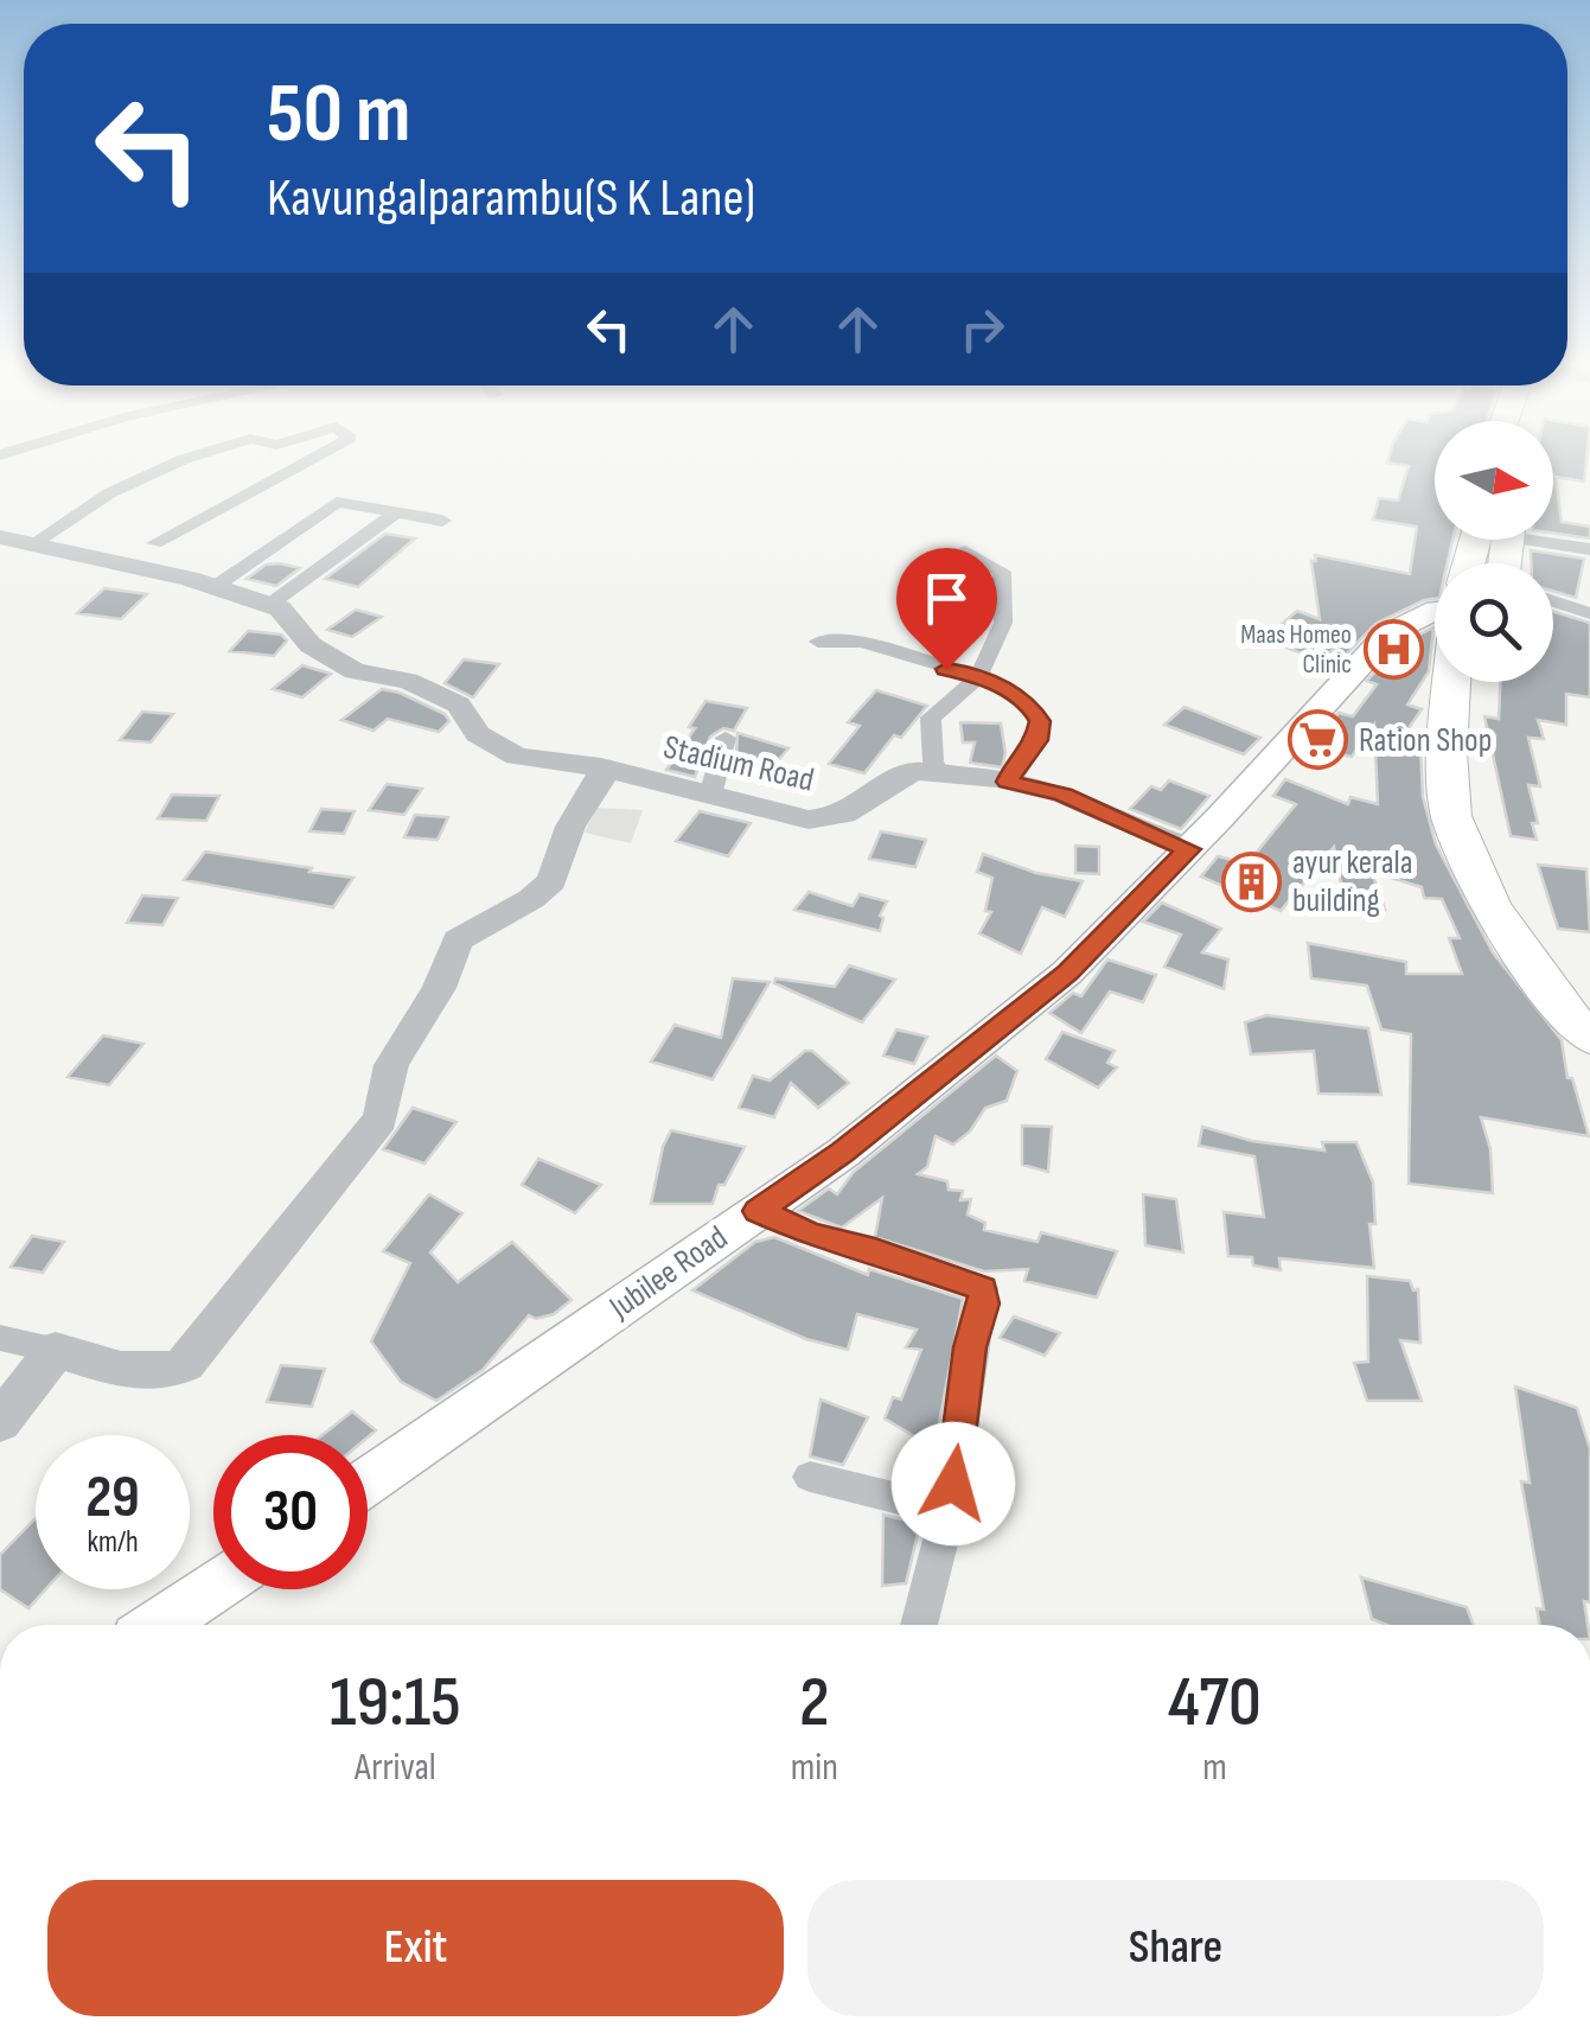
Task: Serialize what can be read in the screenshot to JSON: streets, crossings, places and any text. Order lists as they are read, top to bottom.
{
  "streets": {
    "main road": ["Jubilee Road"],
    "street": ["Stadium Road"]
  },
  "crossings": [
    ["Stadium Road", "Jubilee Road"]
  ],
  "places": {
    "hospital": ["Maas Homeo Clinic"],
    "supermarket": ["Ration Shop"],
    "building": ["ayur kerala building"]
  },
  "north": "right",
  "page": {
    "turn": ["50 m", "Kavungalparambu(S K Lane)"],
    "speed": "29 km/h",
    "limit": "30",
    "eta": [
      "19:15",
      "Arrival",
      "2",
      "min",
      "470",
      "m"
    ],
    "buttons": ["Exit", "Share"]
  }
}
